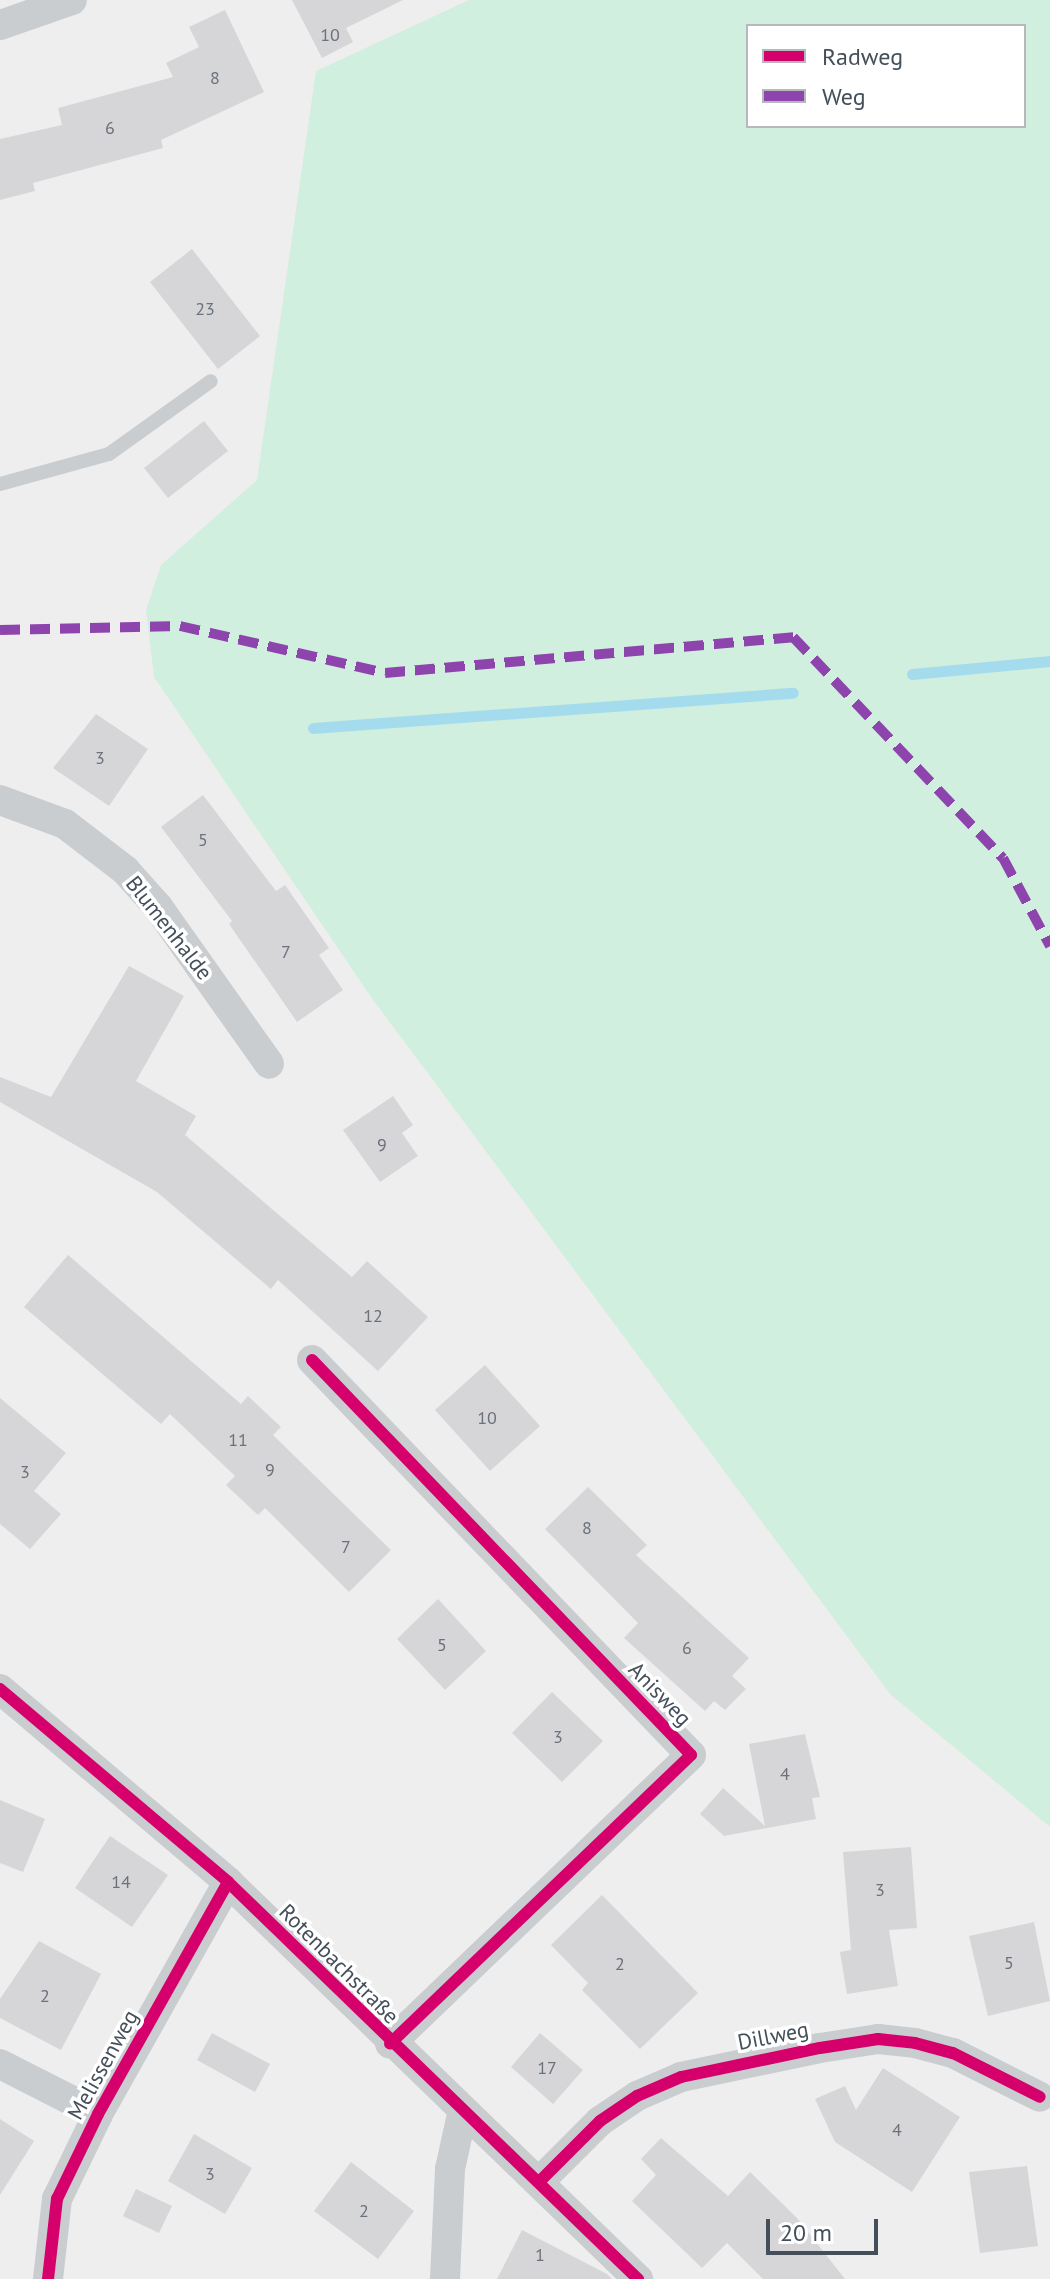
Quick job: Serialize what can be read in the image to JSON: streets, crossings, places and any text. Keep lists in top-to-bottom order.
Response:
{
  "streets": {
    "street": [
      "Blumenhalde",
      "Anisweg",
      "Rotenbachstraße",
      "Dillweg",
      "Melissenweg"
    ]
  },
  "crossings": [
    ["Anisweg", "Rotenbachstraße"],
    ["Rotenbachstraße", "Dillweg"],
    ["Rotenbachstraße", "Melissenweg"]
  ],
  "house_numbers": [
    "10",
    "8",
    "6",
    "23",
    "3",
    "5",
    "7",
    "9",
    "12",
    "10",
    "11",
    "9",
    "3",
    "8",
    "7",
    "5",
    "6",
    "3",
    "4",
    "14",
    "3",
    "5",
    "2",
    "2",
    "17",
    "4",
    "3",
    "2",
    "1"
  ],
  "legend": ["Radweg", "Weg"],
  "scale_bar": "20 m"
}
